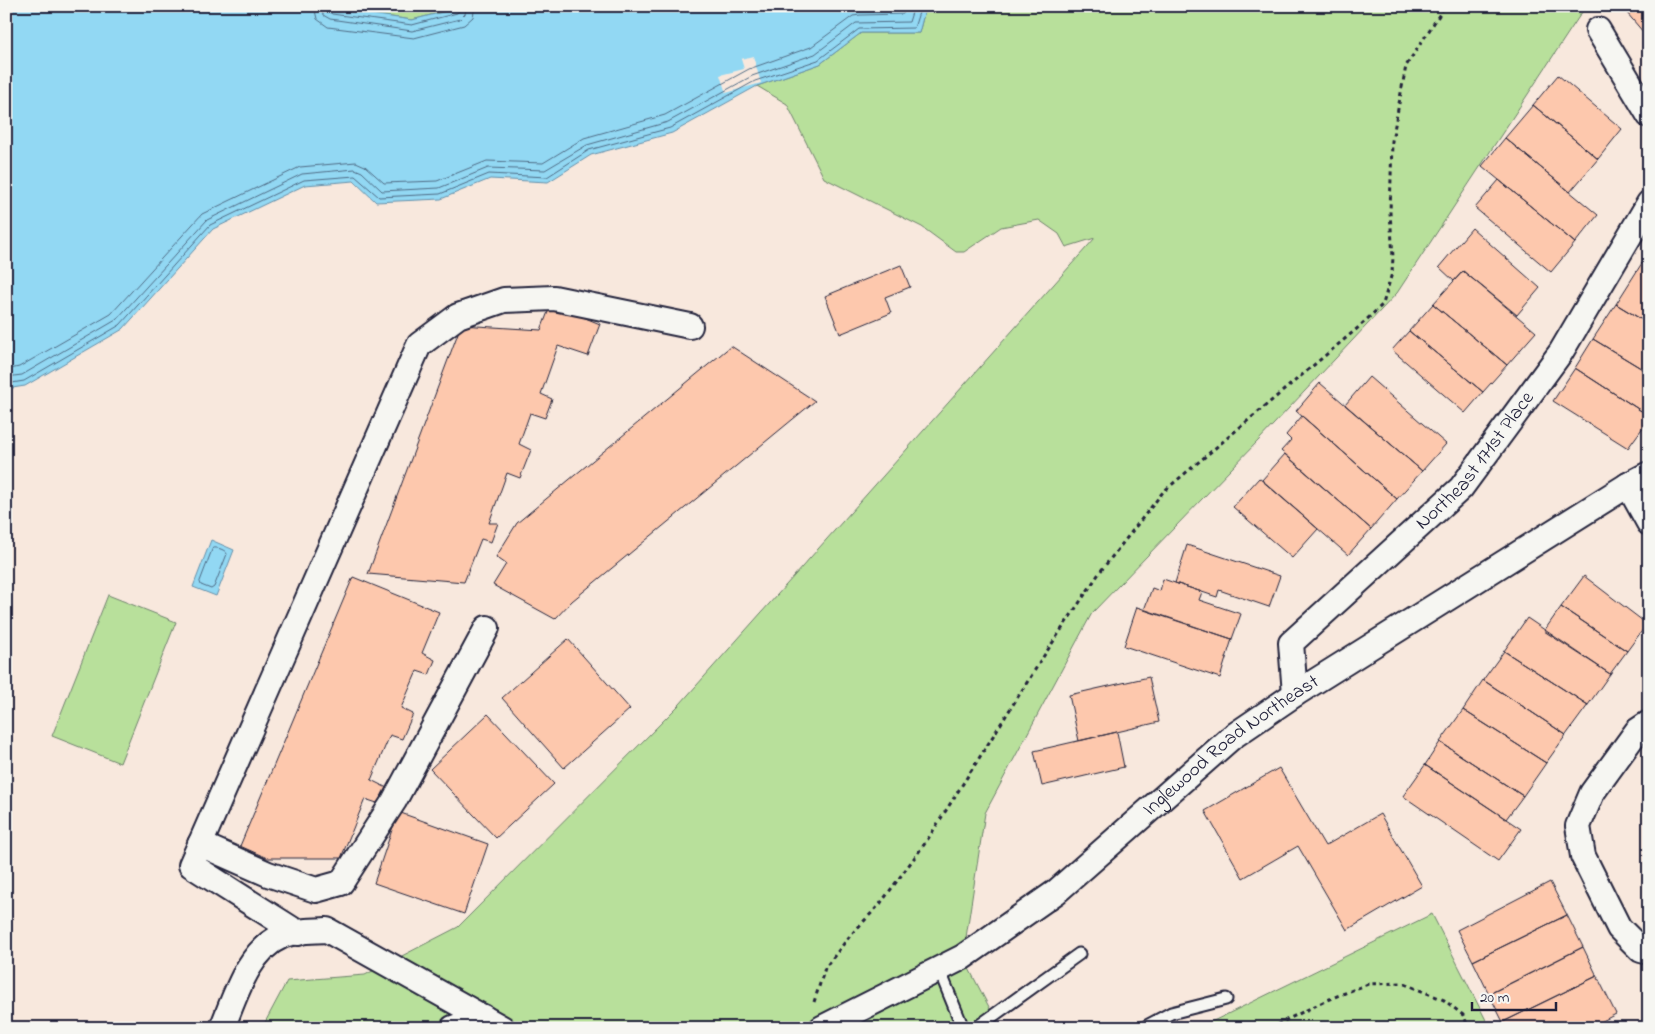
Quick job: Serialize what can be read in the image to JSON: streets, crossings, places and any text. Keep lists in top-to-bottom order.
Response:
{
  "streets": {
    "street": ["Northeast 171st Place", "Inglewood Road Northeast"]
  },
  "crossings": [
    ["Northeast 171st Place", "Inglewood Road Northeast"]
  ],
  "scale_bar": "20 m"
}
